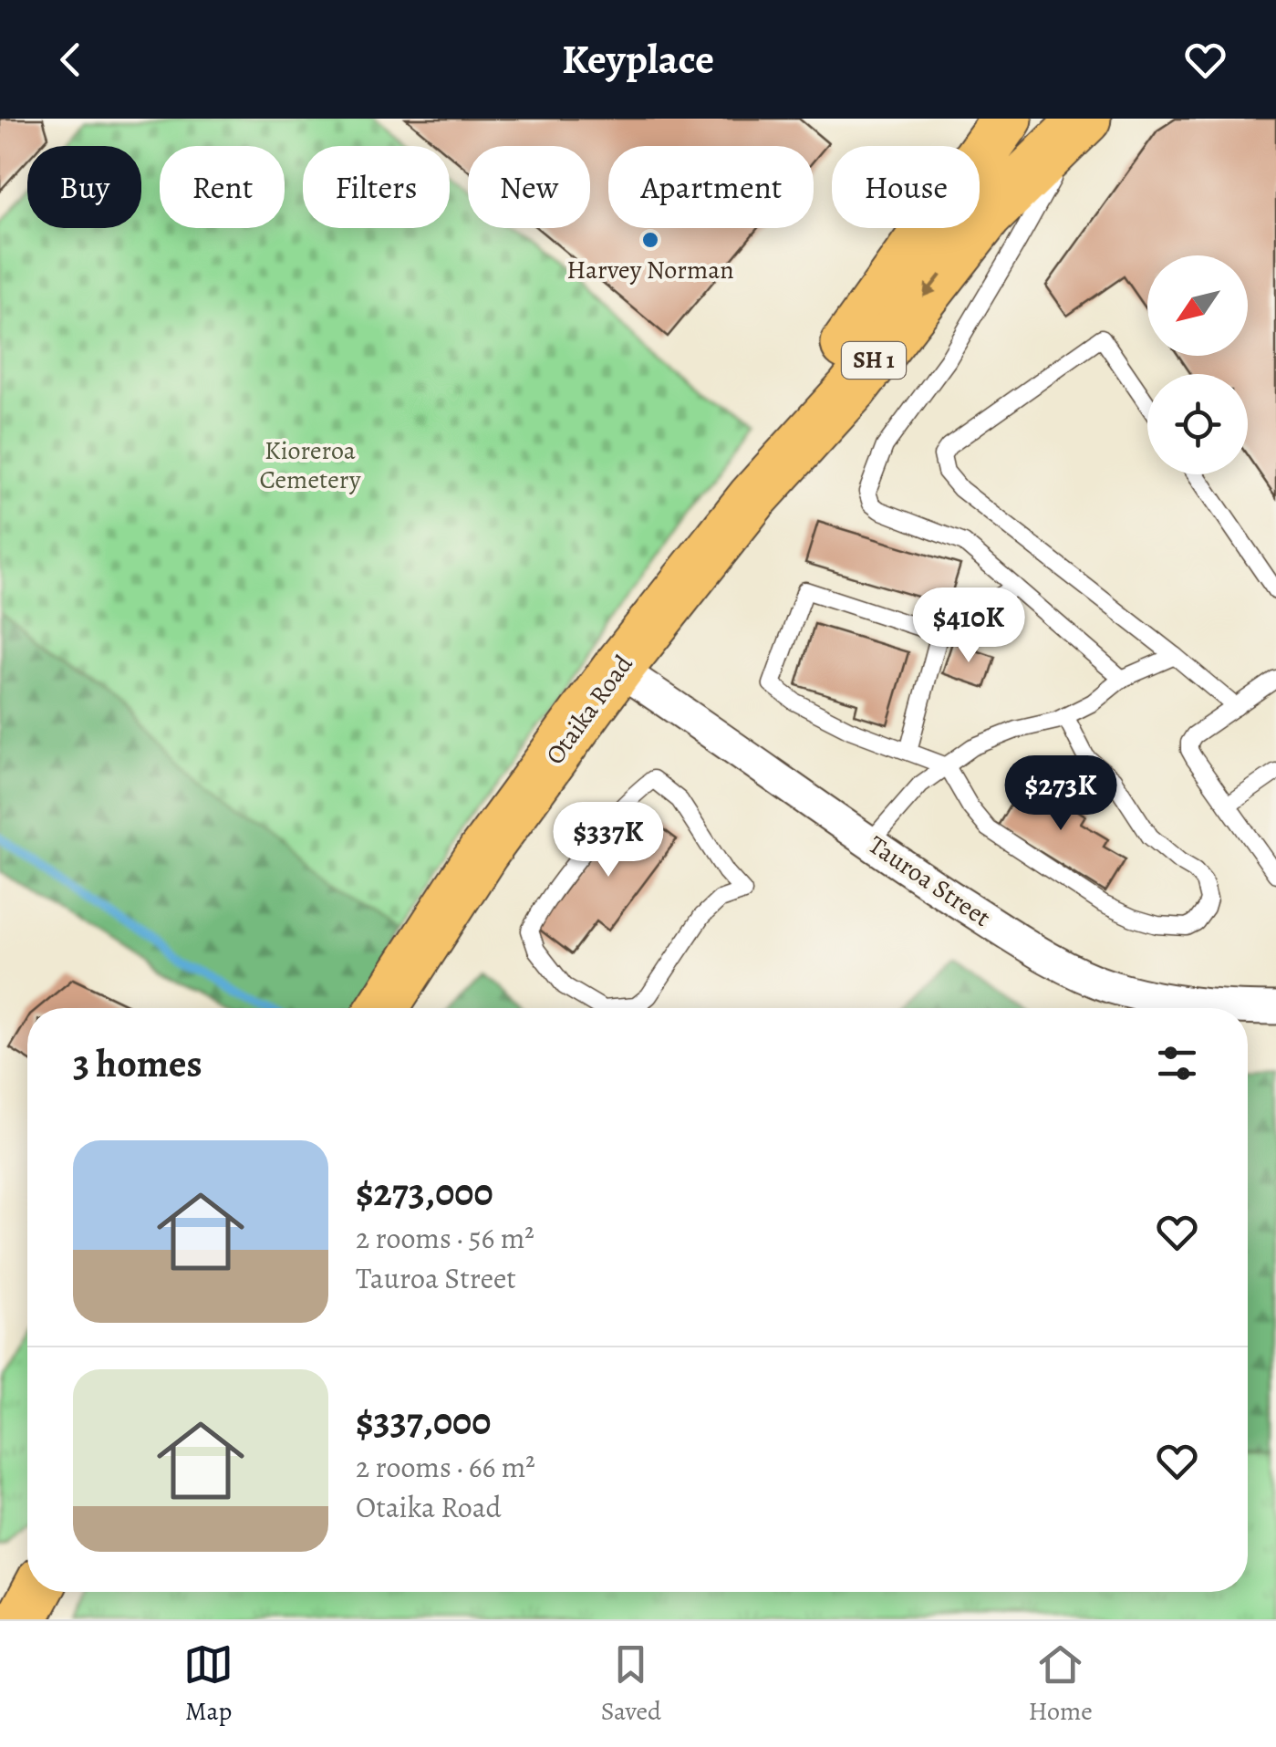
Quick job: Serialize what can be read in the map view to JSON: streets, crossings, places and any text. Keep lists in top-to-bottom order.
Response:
{
  "streets": {
    "highway": ["SH 1", "Otaika Road"],
    "street": ["Tauroa Street"]
  },
  "crossings": [
    ["Otaika Road", "Tauroa Street"]
  ],
  "parks": ["Kioreroa Cemetery"],
  "places": ["Harvey Norman"],
  "north": "bottom left",
  "page": {
    "header": "Keyplace",
    "chip": [
      "Buy",
      "Rent",
      "Filters",
      "New",
      "Apartment",
      "House"
    ],
    "price": ["$410K", "$273K", "$337K"],
    "heading": "3 homes",
    "list": [
      {
        "name": "$273,000",
        "note": "2 rooms · 56 m² · Tauroa Street"
      },
      {
        "name": "$337,000",
        "note": "2 rooms · 66 m² · Otaika Road"
      }
    ],
    "tabs": ["Map", "Saved", "Home"]
  }
}
